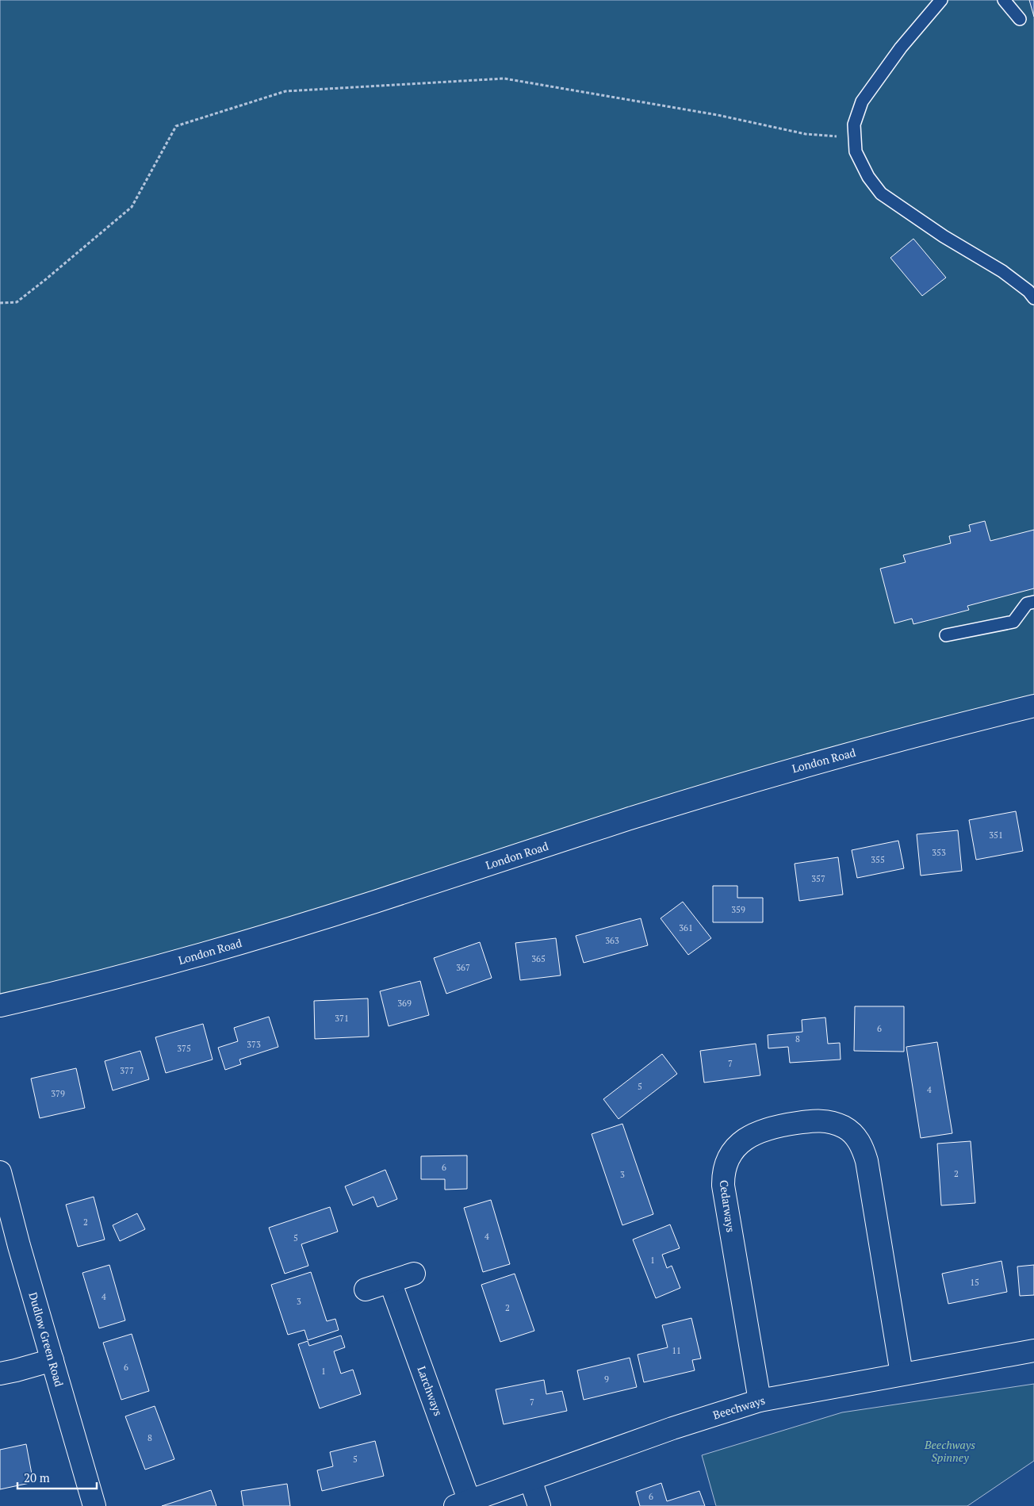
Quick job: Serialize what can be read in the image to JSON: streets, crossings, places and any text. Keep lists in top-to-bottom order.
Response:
{
  "streets": {
    "main road": [
      "London Road",
      "Cedarways",
      "Dudlow Green Road",
      "Larchways",
      "Beechways"
    ]
  },
  "crossings": [
    ["Cedarways", "Beechways"],
    ["Larchways", "Beechways"]
  ],
  "parks": ["Beechways Spinney"],
  "house_numbers": [
    "351",
    "353",
    "355",
    "357",
    "359",
    "361",
    "363",
    "365",
    "367",
    "369",
    "371",
    "6",
    "8",
    "373",
    "375",
    "7",
    "377",
    "5",
    "4",
    "379",
    "6",
    "2",
    "3",
    "2",
    "4",
    "5",
    "1",
    "15",
    "4",
    "3",
    "2",
    "11",
    "6",
    "1",
    "9",
    "7",
    "8",
    "5",
    "6"
  ],
  "scale_bar": "20 m"
}
